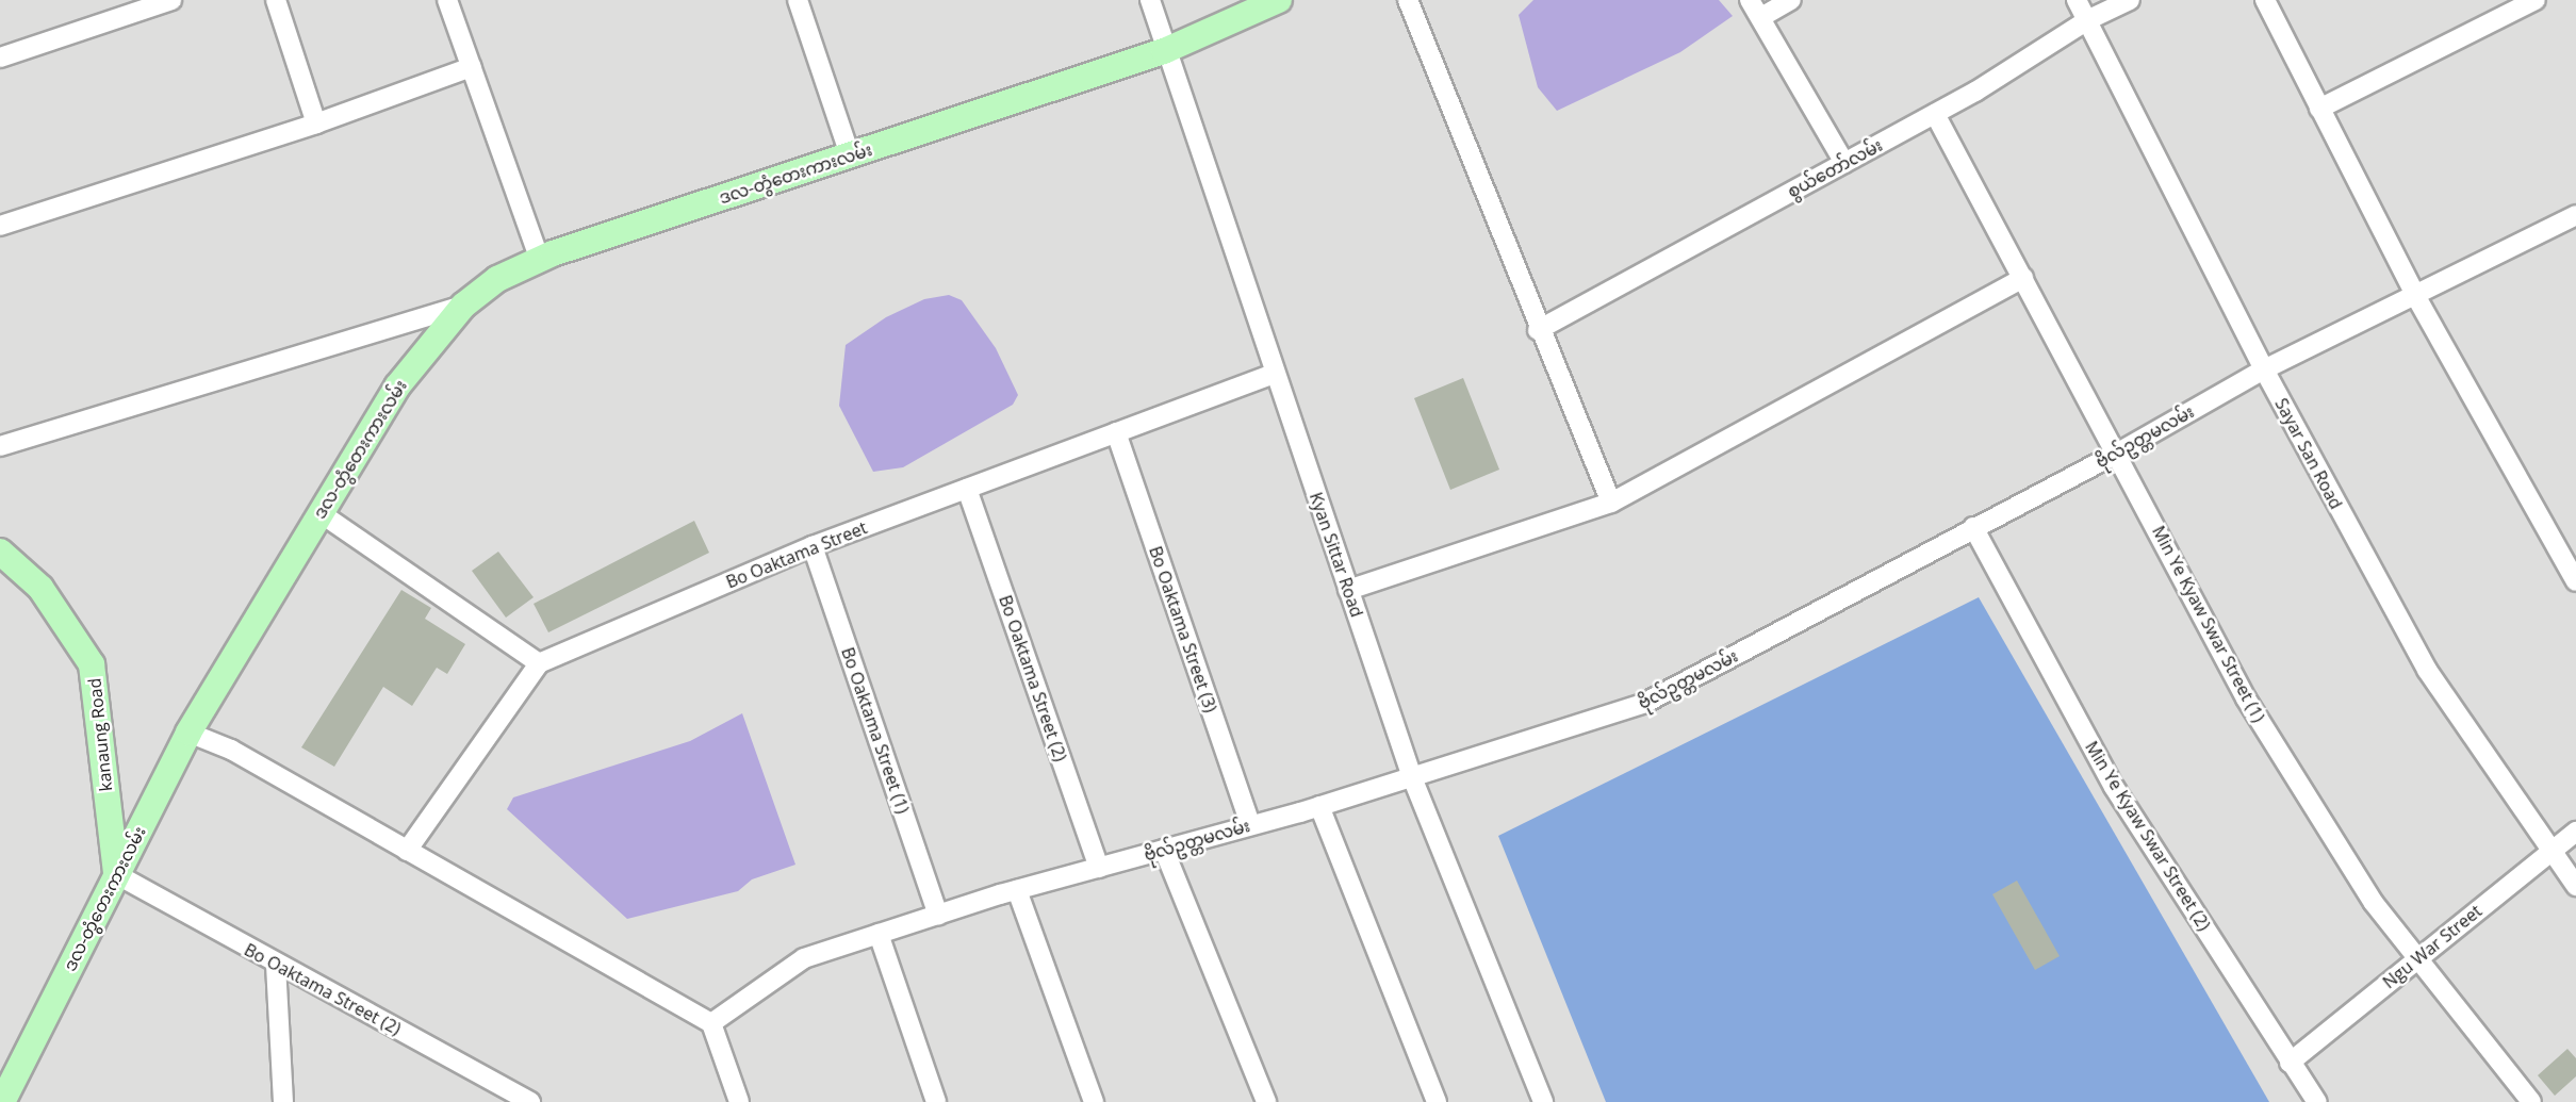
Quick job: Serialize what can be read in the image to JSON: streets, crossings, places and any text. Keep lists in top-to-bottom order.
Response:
{
  "streets": {
    "main road": ["ဒလ-တွံတေးကားလမ်း", "kanaung Road"],
    "street": [
      "စွယ်တော်လမ်း",
      "ဗိုလ်ဥတ္တမလမ်း",
      "Sayar San Road",
      "Bo Oaktama Street",
      "Kyan Sittar Road",
      "Min Ye Kyaw Swar Street (1)",
      "Bo Oaktama Street (3)",
      "Bo Oaktama Street (2)",
      "Bo Oaktama Street (1)",
      "Min Ye Kyaw Swar Street (2)",
      "Ngu War Street"
    ]
  },
  "crossings": [
    ["စွယ်တော်လမ်း", "Sayar San Road"],
    ["စွယ်တော်လမ်း", "Min Ye Kyaw Swar Street (1)"],
    ["ဒလ-တွံတေးကားလမ်း", "Kyan Sittar Road"],
    ["ဒလ-တွံတေးကားလမ်း", "Bo Oaktama Street (2)"],
    ["ဒလ-တွံတေးကားလမ်း", "kanaung Road"],
    ["ဗိုလ်ဥတ္တမလမ်း", "Sayar San Road"],
    ["ဗိုလ်ဥတ္တမလမ်း", "Kyan Sittar Road"],
    ["ဗိုလ်ဥတ္တမလမ်း", "Min Ye Kyaw Swar Street (1)"],
    ["ဗိုလ်ဥတ္တမလမ်း", "Bo Oaktama Street (3)"],
    ["ဗိုလ်ဥတ္တမလမ်း", "Bo Oaktama Street (2)"],
    ["ဗိုလ်ဥတ္တမလမ်း", "Bo Oaktama Street (1)"],
    ["ဗိုလ်ဥတ္တမလမ်း", "Min Ye Kyaw Swar Street (2)"],
    ["Sayar San Road", "Ngu War Street"],
    ["Bo Oaktama Street", "Kyan Sittar Road"],
    ["Bo Oaktama Street", "Bo Oaktama Street (3)"],
    ["Bo Oaktama Street", "Bo Oaktama Street (2)"],
    ["Bo Oaktama Street", "Bo Oaktama Street (1)"],
    ["Min Ye Kyaw Swar Street (1)", "Ngu War Street"],
    ["Bo Oaktama Street (2)", "kanaung Road"],
    ["Min Ye Kyaw Swar Street (2)", "Ngu War Street"]
  ]
}
